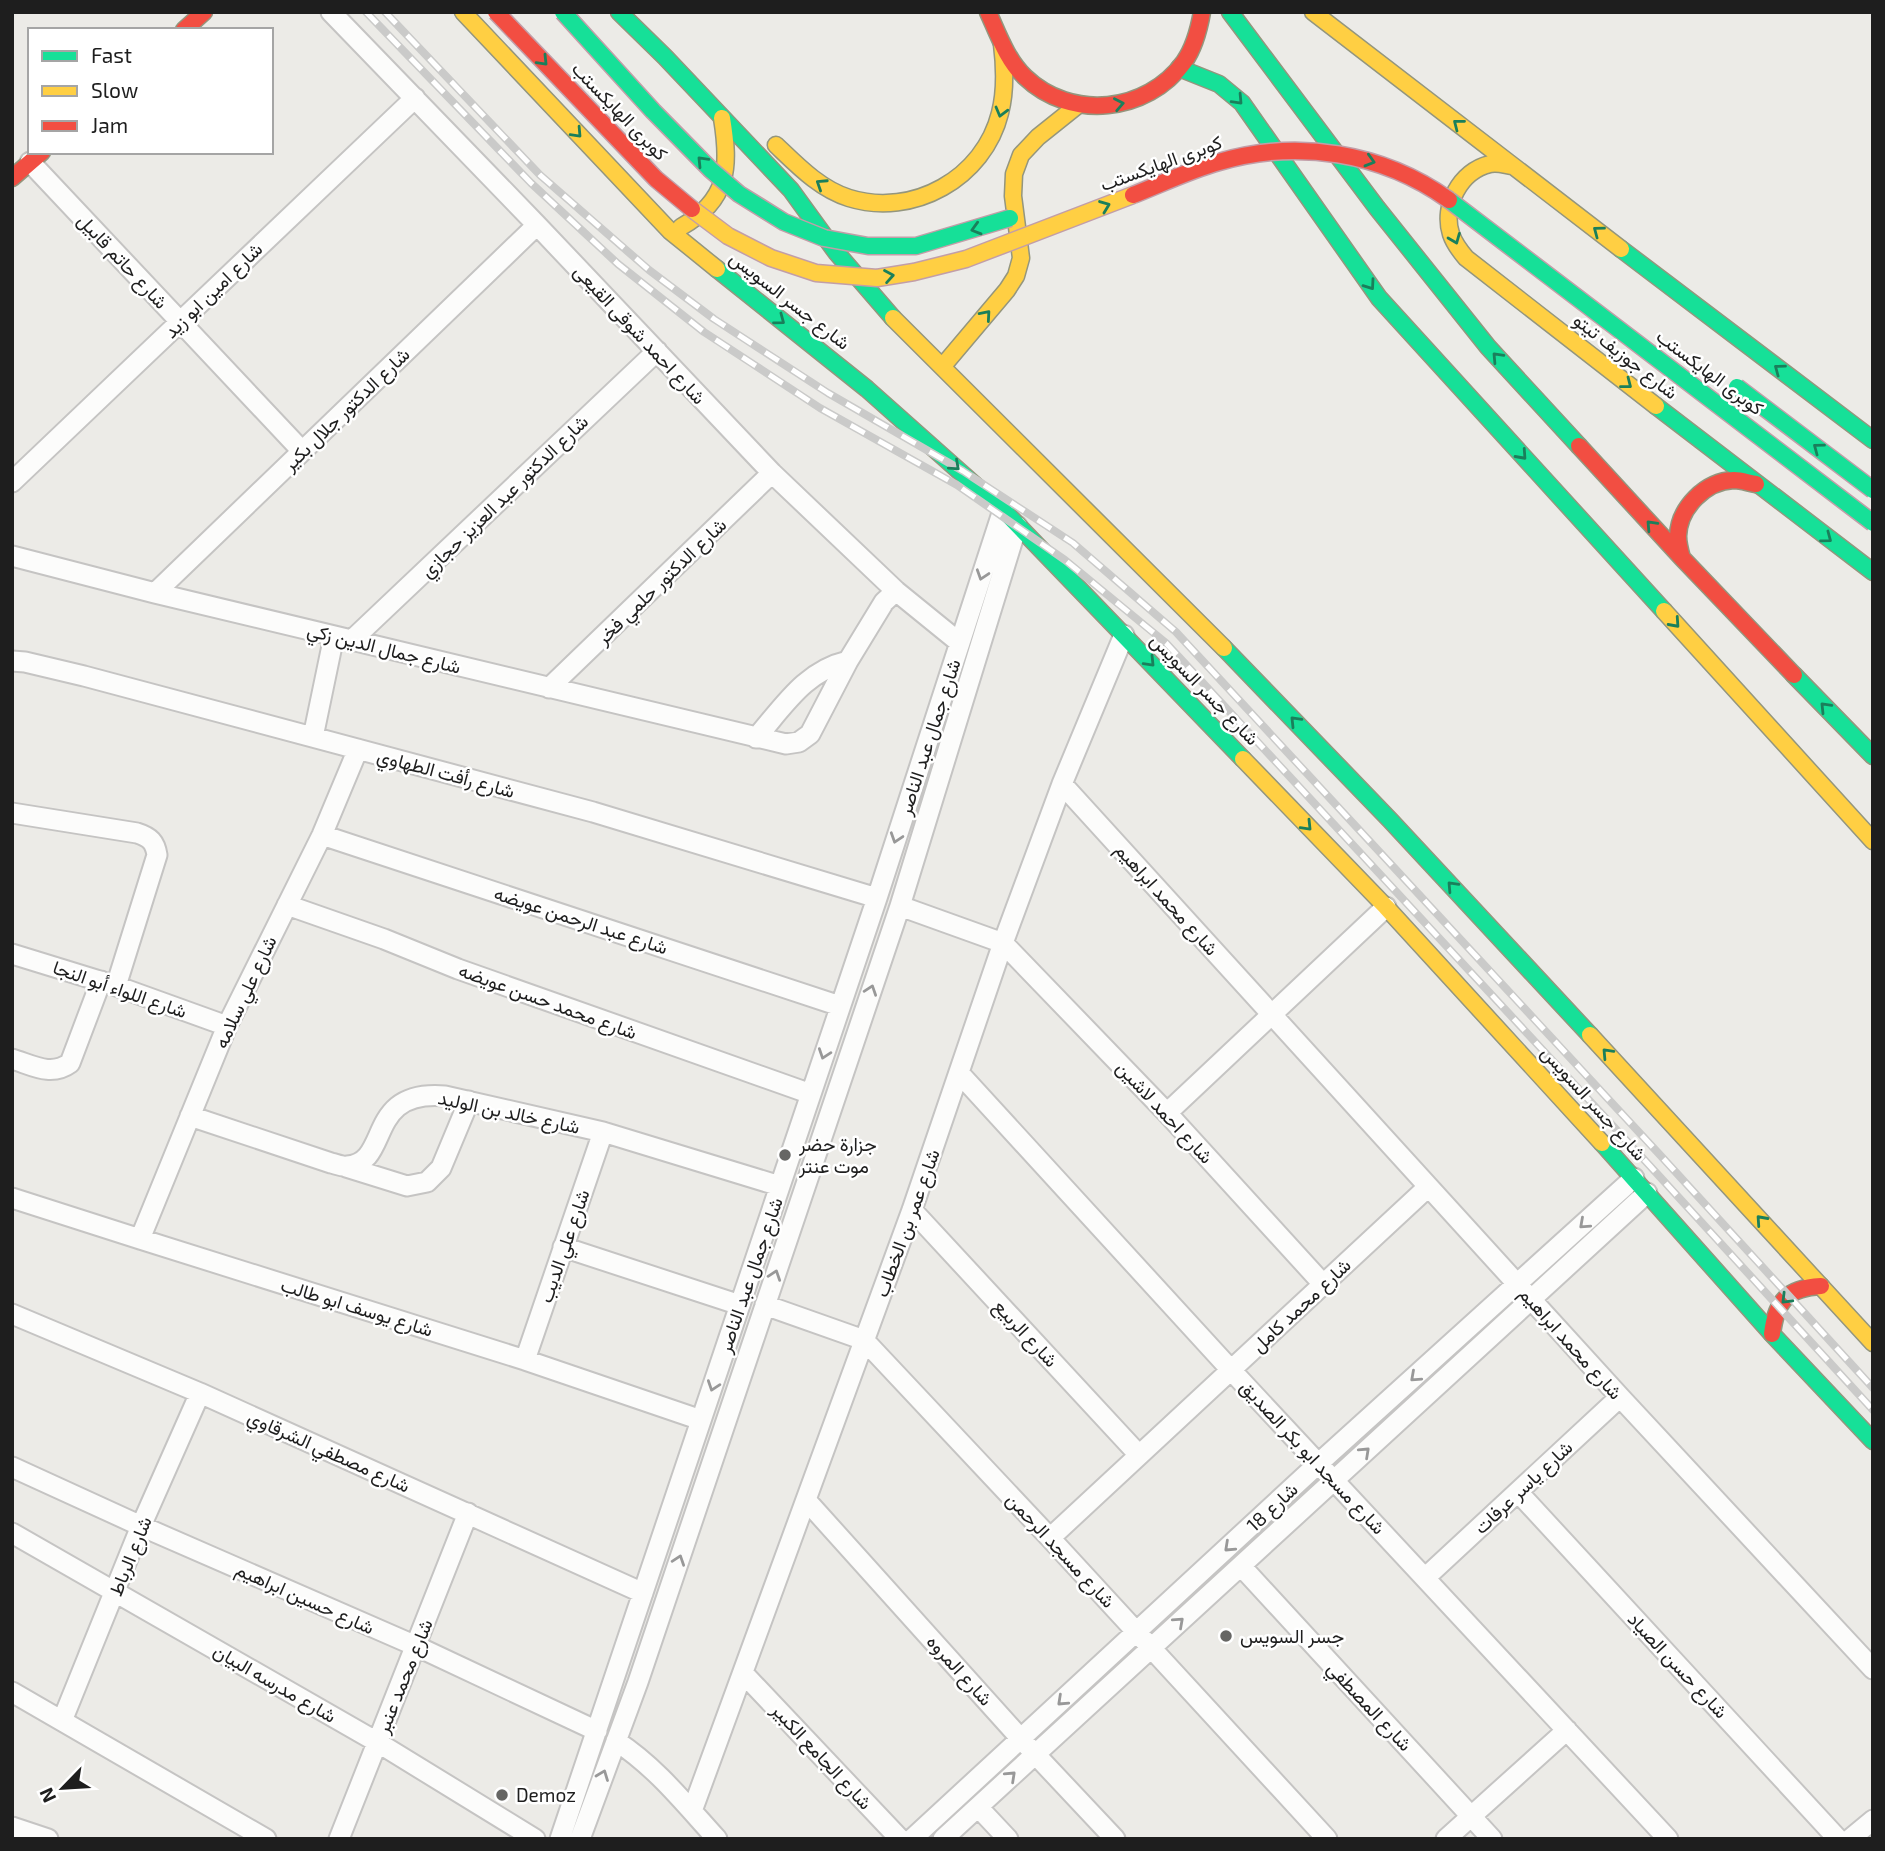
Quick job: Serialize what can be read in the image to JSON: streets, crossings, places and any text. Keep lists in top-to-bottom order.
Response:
{
  "streets": {
    "main road": ["كوبرى الهايكستب", "شارع جسر السويس", "شارع جوزيف تيتو"],
    "street": [
      "شارع حاتم قابيل",
      "شارع امين ابو زيد",
      "شارع احمد شوقى القيعى",
      "شارع الدكتور جلال بكير",
      "شارع الدكتور عبد العزيز حجازي",
      "شارع الدكتور حلمي فخر",
      "شارع جمال الدين زكي",
      "شارع جمال عبد الناصر",
      "شارع رأفت الطهاوي",
      "شارع محمد ابراهيم",
      "شارع عبد الرحمن عويضه",
      "شارع اللواء أبو النجا",
      "شارع علي سلامه",
      "شارع محمد حسن عويضه",
      "شارع خالد بن الوليد",
      "شارع احمد لاشين",
      "شارع عمر بن الخطاب",
      "شارع علي الديب",
      "شارع محمد كامل",
      "شارع يوسف ابو طالب",
      "شارع الربيع",
      "شارع مصطفي الشرقاوي",
      "شارع مسجد ابو بكر الصديق",
      "شارع ياسر عرفات",
      "شارع 18",
      "شارع مسجد الرحمن",
      "شارع الرباط",
      "شارع حسين ابراهيم",
      "شارع حسن الصياد",
      "شارع المروه",
      "شارع محمد عنبر",
      "شارع مدرسه البيان",
      "شارع المصطفي",
      "شارع الجامع الكبير"
    ]
  },
  "crossings": [
    ["شارع حاتم قابيل", "شارع امين ابو زيد"],
    ["شارع حاتم قابيل", "شارع الدكتور جلال بكير"],
    ["شارع امين ابو زيد", "شارع احمد شوقى القيعى"],
    ["شارع جسر السويس", "شارع جمال عبد الناصر"],
    ["شارع جسر السويس", "شارع عمر بن الخطاب"],
    ["شارع جسر السويس", "شارع 18"],
    ["شارع احمد شوقى القيعى", "شارع الدكتور جلال بكير"],
    ["شارع احمد شوقى القيعى", "شارع الدكتور عبد العزيز حجازي"],
    ["شارع احمد شوقى القيعى", "شارع الدكتور حلمي فخر"],
    ["شارع احمد شوقى القيعى", "شارع جمال الدين زكي"],
    ["شارع احمد شوقى القيعى", "شارع جمال عبد الناصر"],
    ["شارع الدكتور جلال بكير", "شارع جمال الدين زكي"],
    ["شارع الدكتور عبد العزيز حجازي", "شارع جمال الدين زكي"],
    ["شارع الدكتور حلمي فخر", "شارع جمال الدين زكي"],
    ["شارع جمال عبد الناصر", "شارع رأفت الطهاوي"],
    ["شارع جمال عبد الناصر", "شارع عبد الرحمن عويضه"],
    ["شارع جمال عبد الناصر", "شارع محمد حسن عويضه"],
    ["شارع جمال عبد الناصر", "شارع خالد بن الوليد"],
    ["شارع جمال عبد الناصر", "شارع يوسف ابو طالب"],
    ["شارع جمال عبد الناصر", "شارع مصطفي الشرقاوي"],
    ["شارع جمال عبد الناصر", "شارع مسجد الرحمن"],
    ["شارع جمال عبد الناصر", "شارع حسين ابراهيم"],
    ["شارع رأفت الطهاوي", "شارع علي سلامه"],
    ["شارع محمد ابراهيم", "شارع عمر بن الخطاب"],
    ["شارع محمد ابراهيم", "شارع محمد كامل"],
    ["شارع محمد ابراهيم", "شارع ياسر عرفات"],
    ["شارع محمد ابراهيم", "شارع 18"],
    ["شارع عبد الرحمن عويضه", "شارع علي سلامه"],
    ["شارع اللواء أبو النجا", "شارع علي سلامه"],
    ["شارع علي سلامه", "شارع محمد حسن عويضه"],
    ["شارع علي سلامه", "شارع يوسف ابو طالب"],
    ["شارع خالد بن الوليد", "شارع علي الديب"],
    ["شارع احمد لاشين", "شارع عمر بن الخطاب"],
    ["شارع احمد لاشين", "شارع محمد كامل"],
    ["شارع عمر بن الخطاب", "شارع الربيع"],
    ["شارع عمر بن الخطاب", "شارع مسجد ابو بكر الصديق"],
    ["شارع عمر بن الخطاب", "شارع مسجد الرحمن"],
    ["شارع عمر بن الخطاب", "شارع المروه"],
    ["شارع عمر بن الخطاب", "شارع الجامع الكبير"],
    ["شارع علي الديب", "شارع يوسف ابو طالب"],
    ["شارع محمد كامل", "شارع الربيع"],
    ["شارع محمد كامل", "شارع مسجد ابو بكر الصديق"],
    ["شارع محمد كامل", "شارع مسجد الرحمن"],
    ["شارع مصطفي الشرقاوي", "شارع الرباط"],
    ["شارع مصطفي الشرقاوي", "شارع محمد عنبر"],
    ["شارع مسجد ابو بكر الصديق", "شارع ياسر عرفات"],
    ["شارع مسجد ابو بكر الصديق", "شارع 18"],
    ["شارع ياسر عرفات", "شارع حسن الصياد"],
    ["شارع 18", "شارع مسجد الرحمن"],
    ["شارع 18", "شارع المروه"],
    ["شارع 18", "شارع المصطفي"],
    ["شارع الرباط", "شارع حسين ابراهيم"],
    ["شارع الرباط", "شارع مدرسه البيان"],
    ["شارع حسين ابراهيم", "شارع محمد عنبر"],
    ["شارع محمد عنبر", "شارع مدرسه البيان"]
  ],
  "places": ["جزارة حضر موت عنتر", "جسر السويس", "Demoz"],
  "legend": ["Fast", "Slow", "Jam"],
  "north": "bottom left"
}
